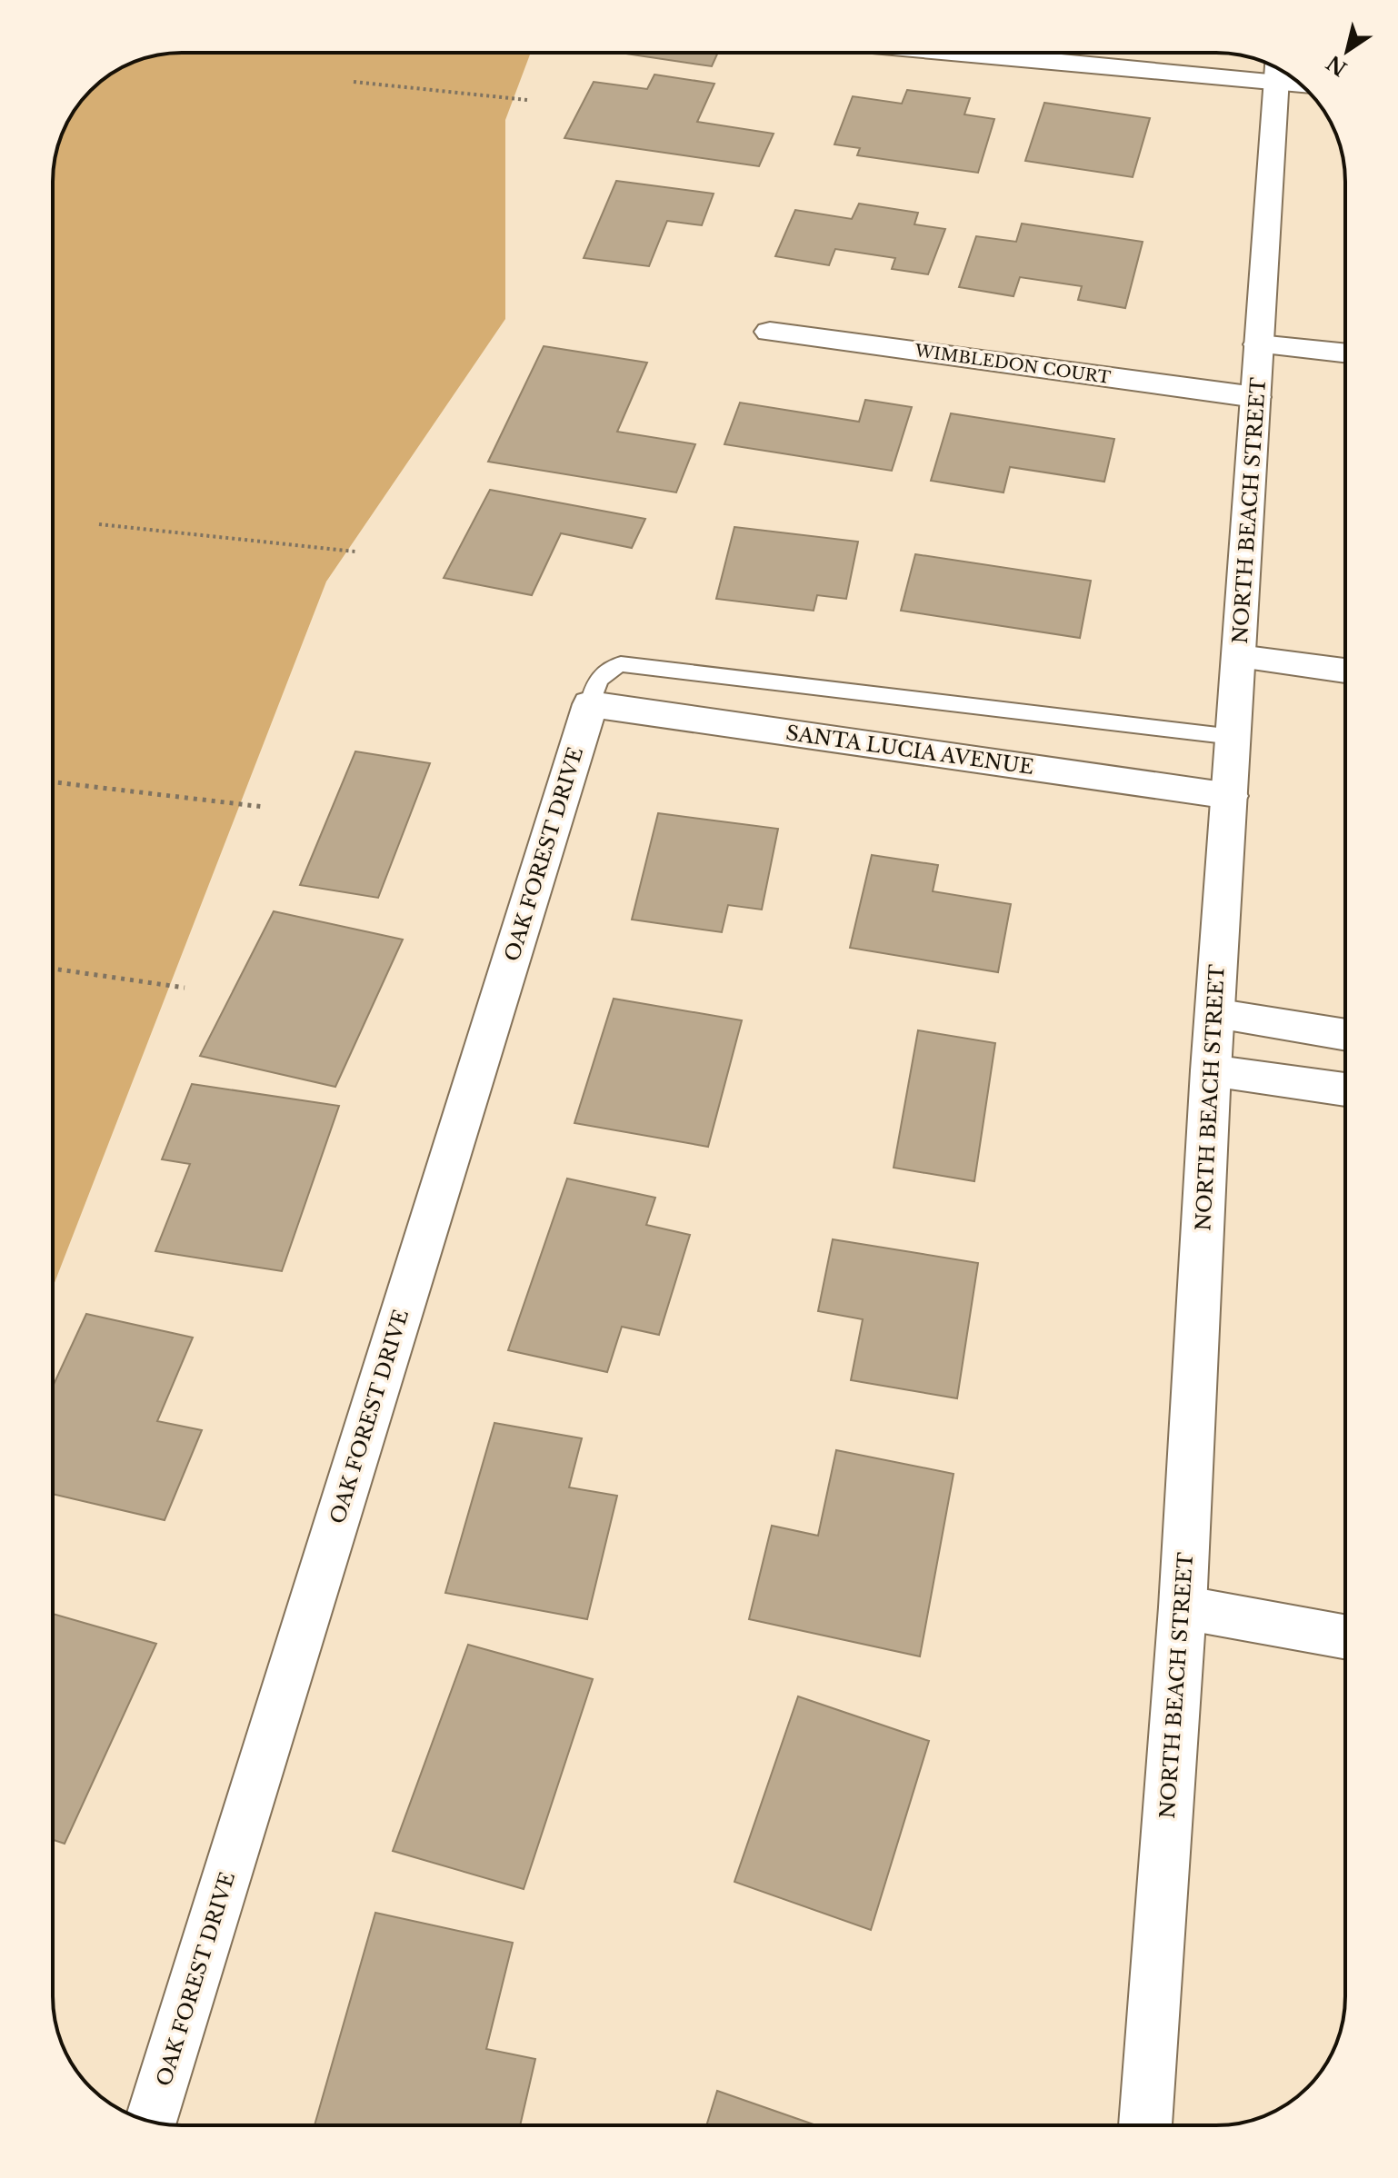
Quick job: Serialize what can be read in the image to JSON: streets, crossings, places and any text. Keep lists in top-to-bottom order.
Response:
{
  "streets": {
    "street": [
      "WIMBLEDON COURT",
      "NORTH BEACH STREET",
      "SANTA LUCIA AVENUE",
      "OAK FOREST DRIVE"
    ]
  },
  "crossings": [
    ["WIMBLEDON COURT", "NORTH BEACH STREET"],
    ["NORTH BEACH STREET", "SANTA LUCIA AVENUE"],
    ["SANTA LUCIA AVENUE", "OAK FOREST DRIVE"]
  ],
  "north": "bottom left"
}
